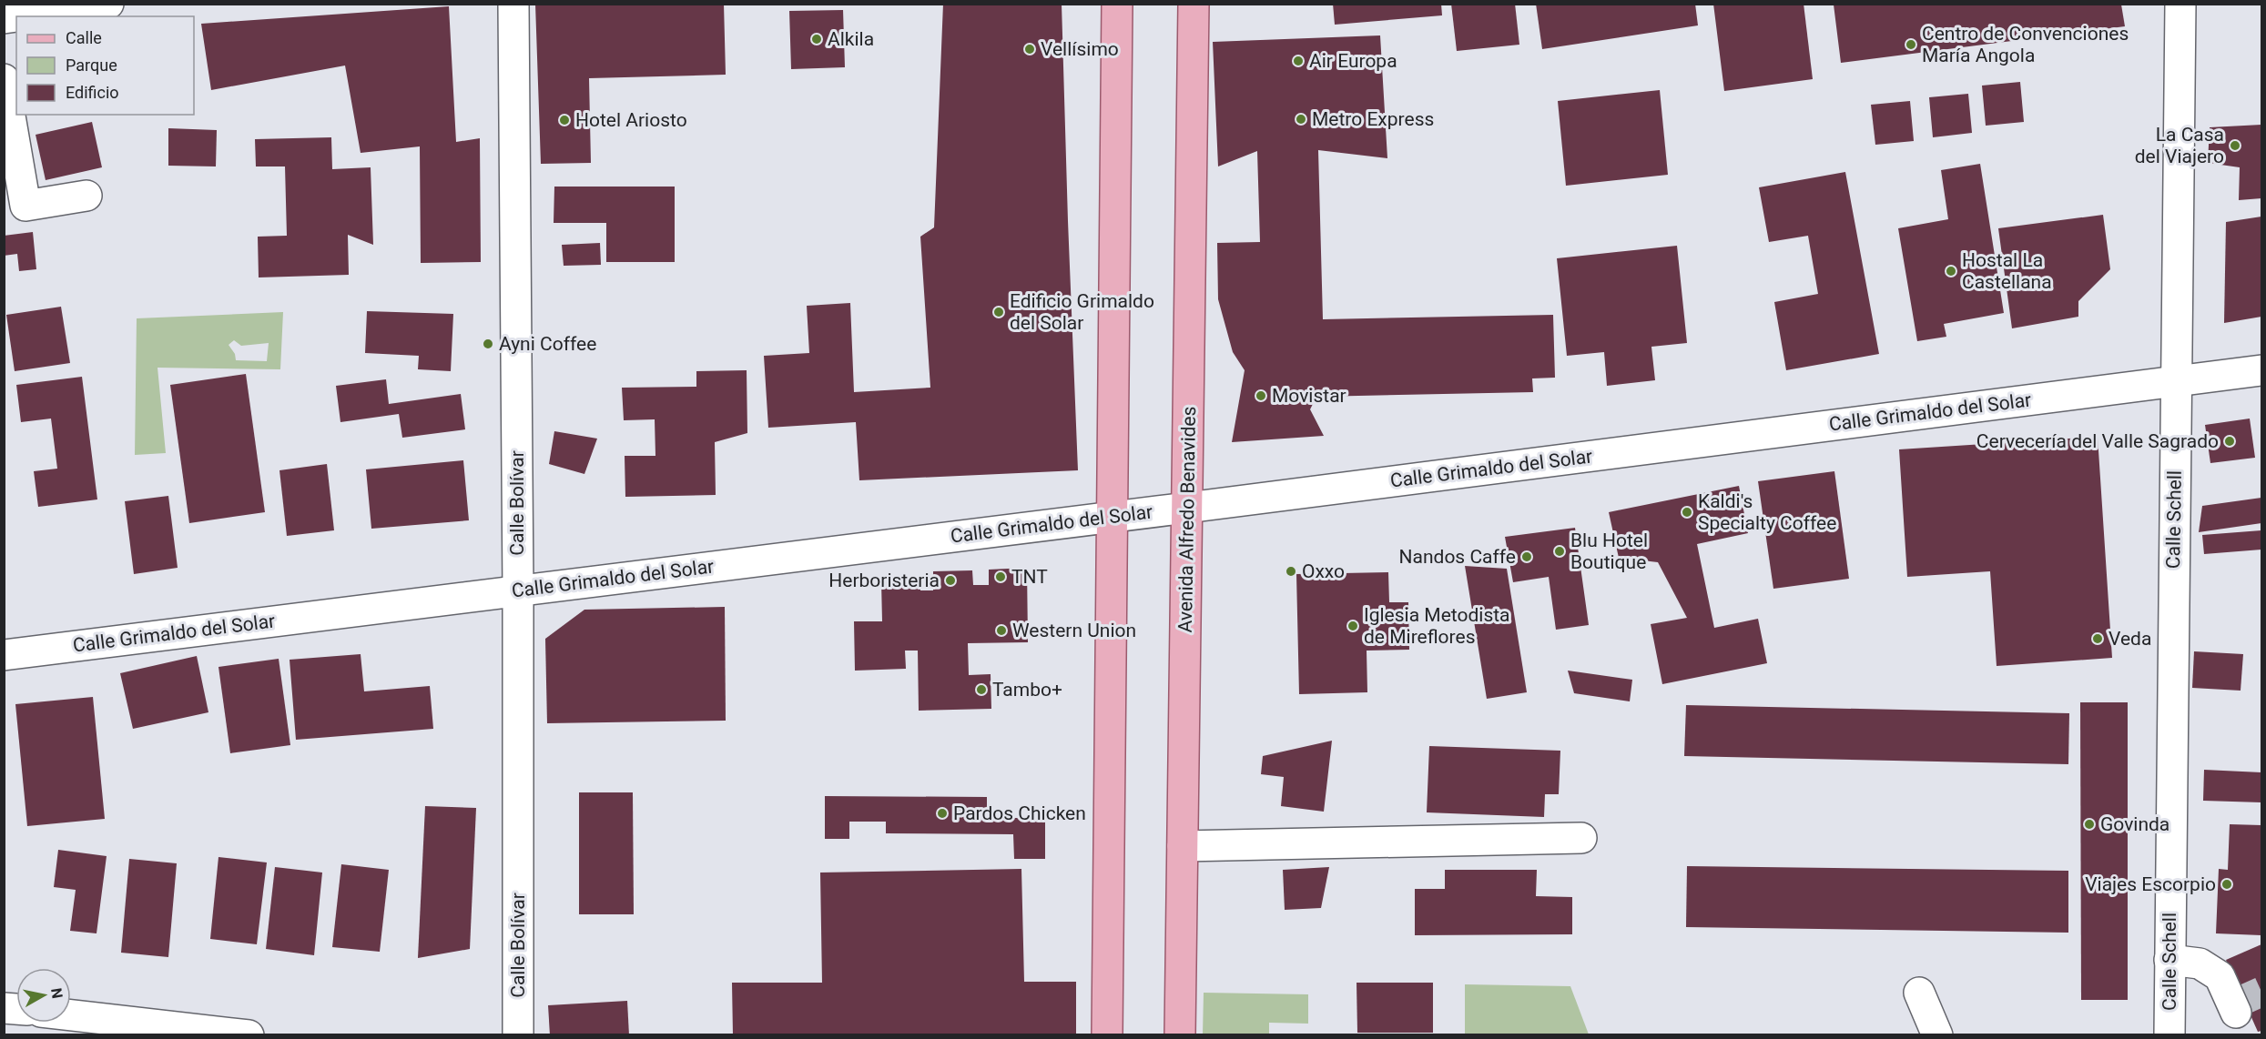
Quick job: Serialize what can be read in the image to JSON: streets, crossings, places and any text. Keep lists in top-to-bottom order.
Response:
{
  "streets": {
    "main road": ["Avenida Alfredo Benavides"],
    "street": ["Calle Grimaldo del Solar", "Calle Bolívar", "Calle Schell"]
  },
  "crossings": [
    ["Calle Grimaldo del Solar", "Calle Bolívar"],
    ["Calle Grimaldo del Solar", "Avenida Alfredo Benavides"],
    ["Calle Grimaldo del Solar", "Calle Schell"]
  ],
  "places": [
    "Alkila",
    "Centro de Convenciones María Angola",
    "Vellísimo",
    "Air Europa",
    "Metro Express",
    "Hotel Ariosto",
    "La Casa del Viajero",
    "Hostal La Castellana",
    "Edificio Grimaldo del Solar",
    "Ayni Coffee",
    "Movistar",
    "Cervecería del Valle Sagrado",
    "Kaldi's Specialty Coffee",
    "Blu Hotel Boutique",
    "Nandos Caffe",
    "Oxxo",
    "TNT",
    "Herboristeria",
    "Iglesia Metodista de Mireflores",
    "Western Union",
    "Veda",
    "Tambo+",
    "Pardos Chicken",
    "Govinda",
    "Viajes Escorpio"
  ],
  "legend": ["Calle", "Parque", "Edificio"],
  "north": "right"
}
